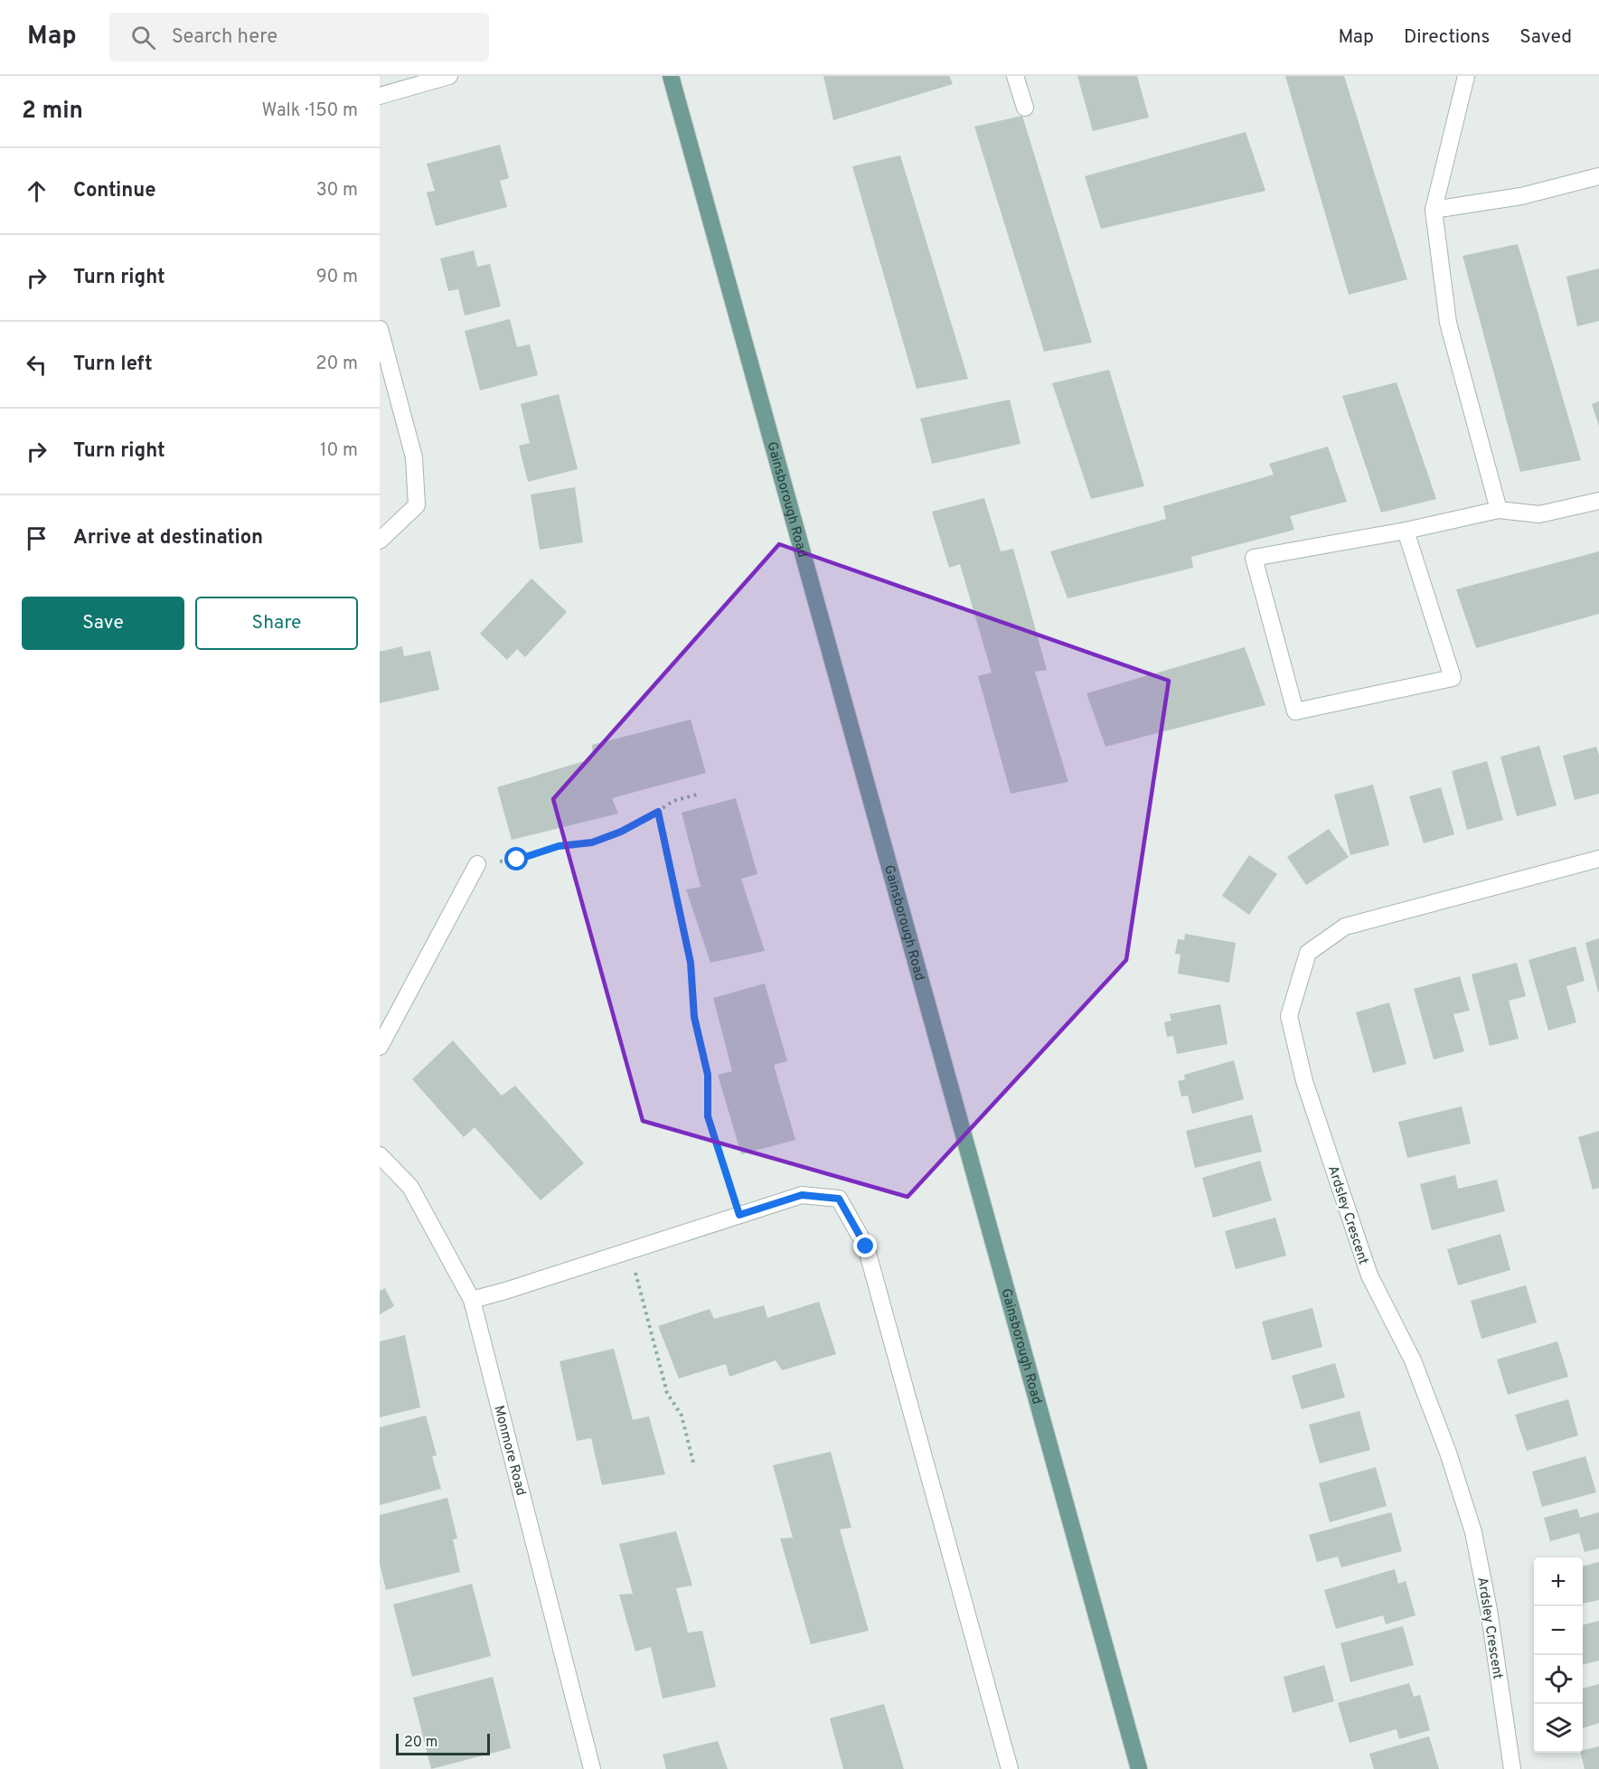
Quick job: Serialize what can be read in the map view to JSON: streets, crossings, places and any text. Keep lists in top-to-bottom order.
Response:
{
  "streets": {
    "main road": ["Gainsborough Road"],
    "street": ["Ardsley Crescent", "Monmore Road"]
  },
  "scale_bar": "20 m",
  "page": {
    "header": "Map",
    "search": "Search here",
    "nav": ["Map", "Directions", "Saved"],
    "heading": ["2 min", "Walk · 150 m"],
    "list": [
      ["Continue", "30 m"],
      ["Turn right", "90 m"],
      ["Turn left", "20 m"],
      ["Turn right", "10 m"],
      "Arrive at destination"
    ],
    "buttons": ["Save", "Share"],
    "map_buttons": ["+", "−"],
    "scale": "20 m"
  }
}
